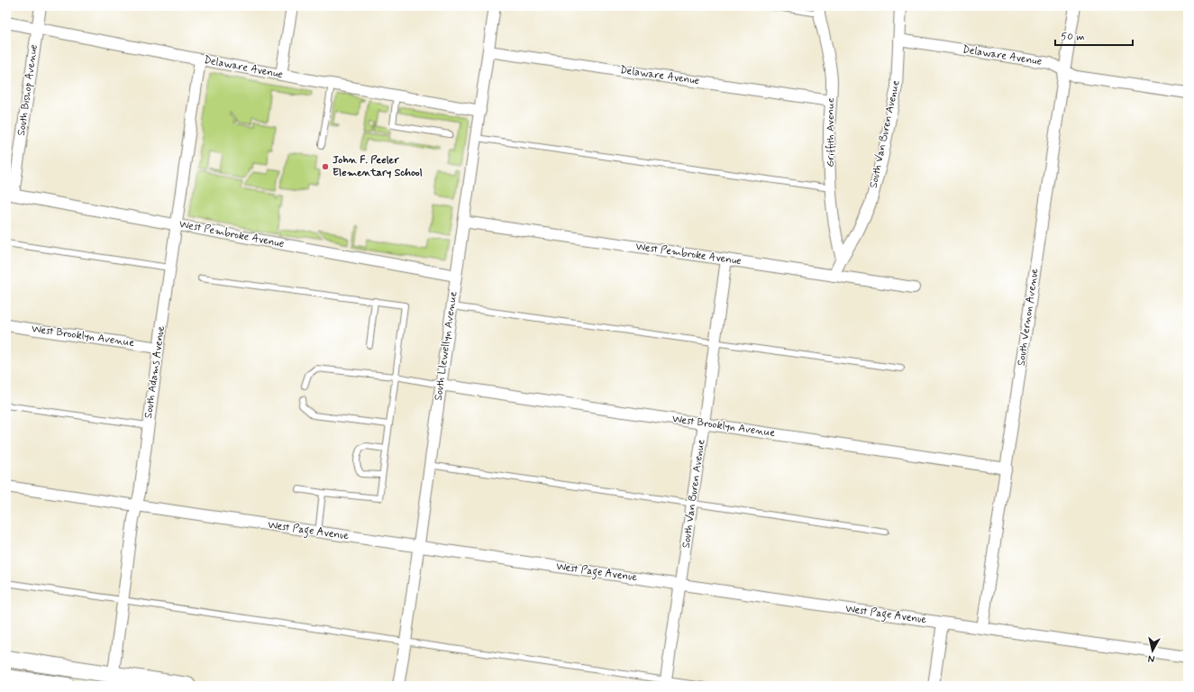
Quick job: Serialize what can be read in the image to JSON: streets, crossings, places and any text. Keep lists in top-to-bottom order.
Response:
{
  "streets": {
    "street": [
      "Delaware Avenue",
      "South Bishop Avenue",
      "Griffith Avenue",
      "South Van Buren Avenue",
      "West Pembroke Avenue",
      "South Vernon Avenue",
      "West Brooklyn Avenue",
      "South Llewellyn Avenue",
      "South Adams Avenue",
      "West Page Avenue"
    ]
  },
  "crossings": [
    ["Delaware Avenue", "South Bishop Avenue"],
    ["Delaware Avenue", "Griffith Avenue"],
    ["Delaware Avenue", "South Van Buren Avenue"],
    ["Delaware Avenue", "South Vernon Avenue"],
    ["Delaware Avenue", "South Llewellyn Avenue"],
    ["Delaware Avenue", "South Adams Avenue"],
    ["South Bishop Avenue", "West Pembroke Avenue"],
    ["Griffith Avenue", "South Van Buren Avenue"],
    ["South Van Buren Avenue", "West Pembroke Avenue"],
    ["South Van Buren Avenue", "West Brooklyn Avenue"],
    ["South Van Buren Avenue", "West Page Avenue"],
    ["West Pembroke Avenue", "South Llewellyn Avenue"],
    ["West Pembroke Avenue", "South Adams Avenue"],
    ["South Vernon Avenue", "West Brooklyn Avenue"],
    ["South Vernon Avenue", "West Page Avenue"],
    ["West Brooklyn Avenue", "South Llewellyn Avenue"],
    ["West Brooklyn Avenue", "South Adams Avenue"],
    ["South Llewellyn Avenue", "West Page Avenue"],
    ["South Adams Avenue", "West Page Avenue"]
  ],
  "places": ["John F. Peeler Elementary School"],
  "scale_bar": "50 m",
  "north": "bottom"
}
